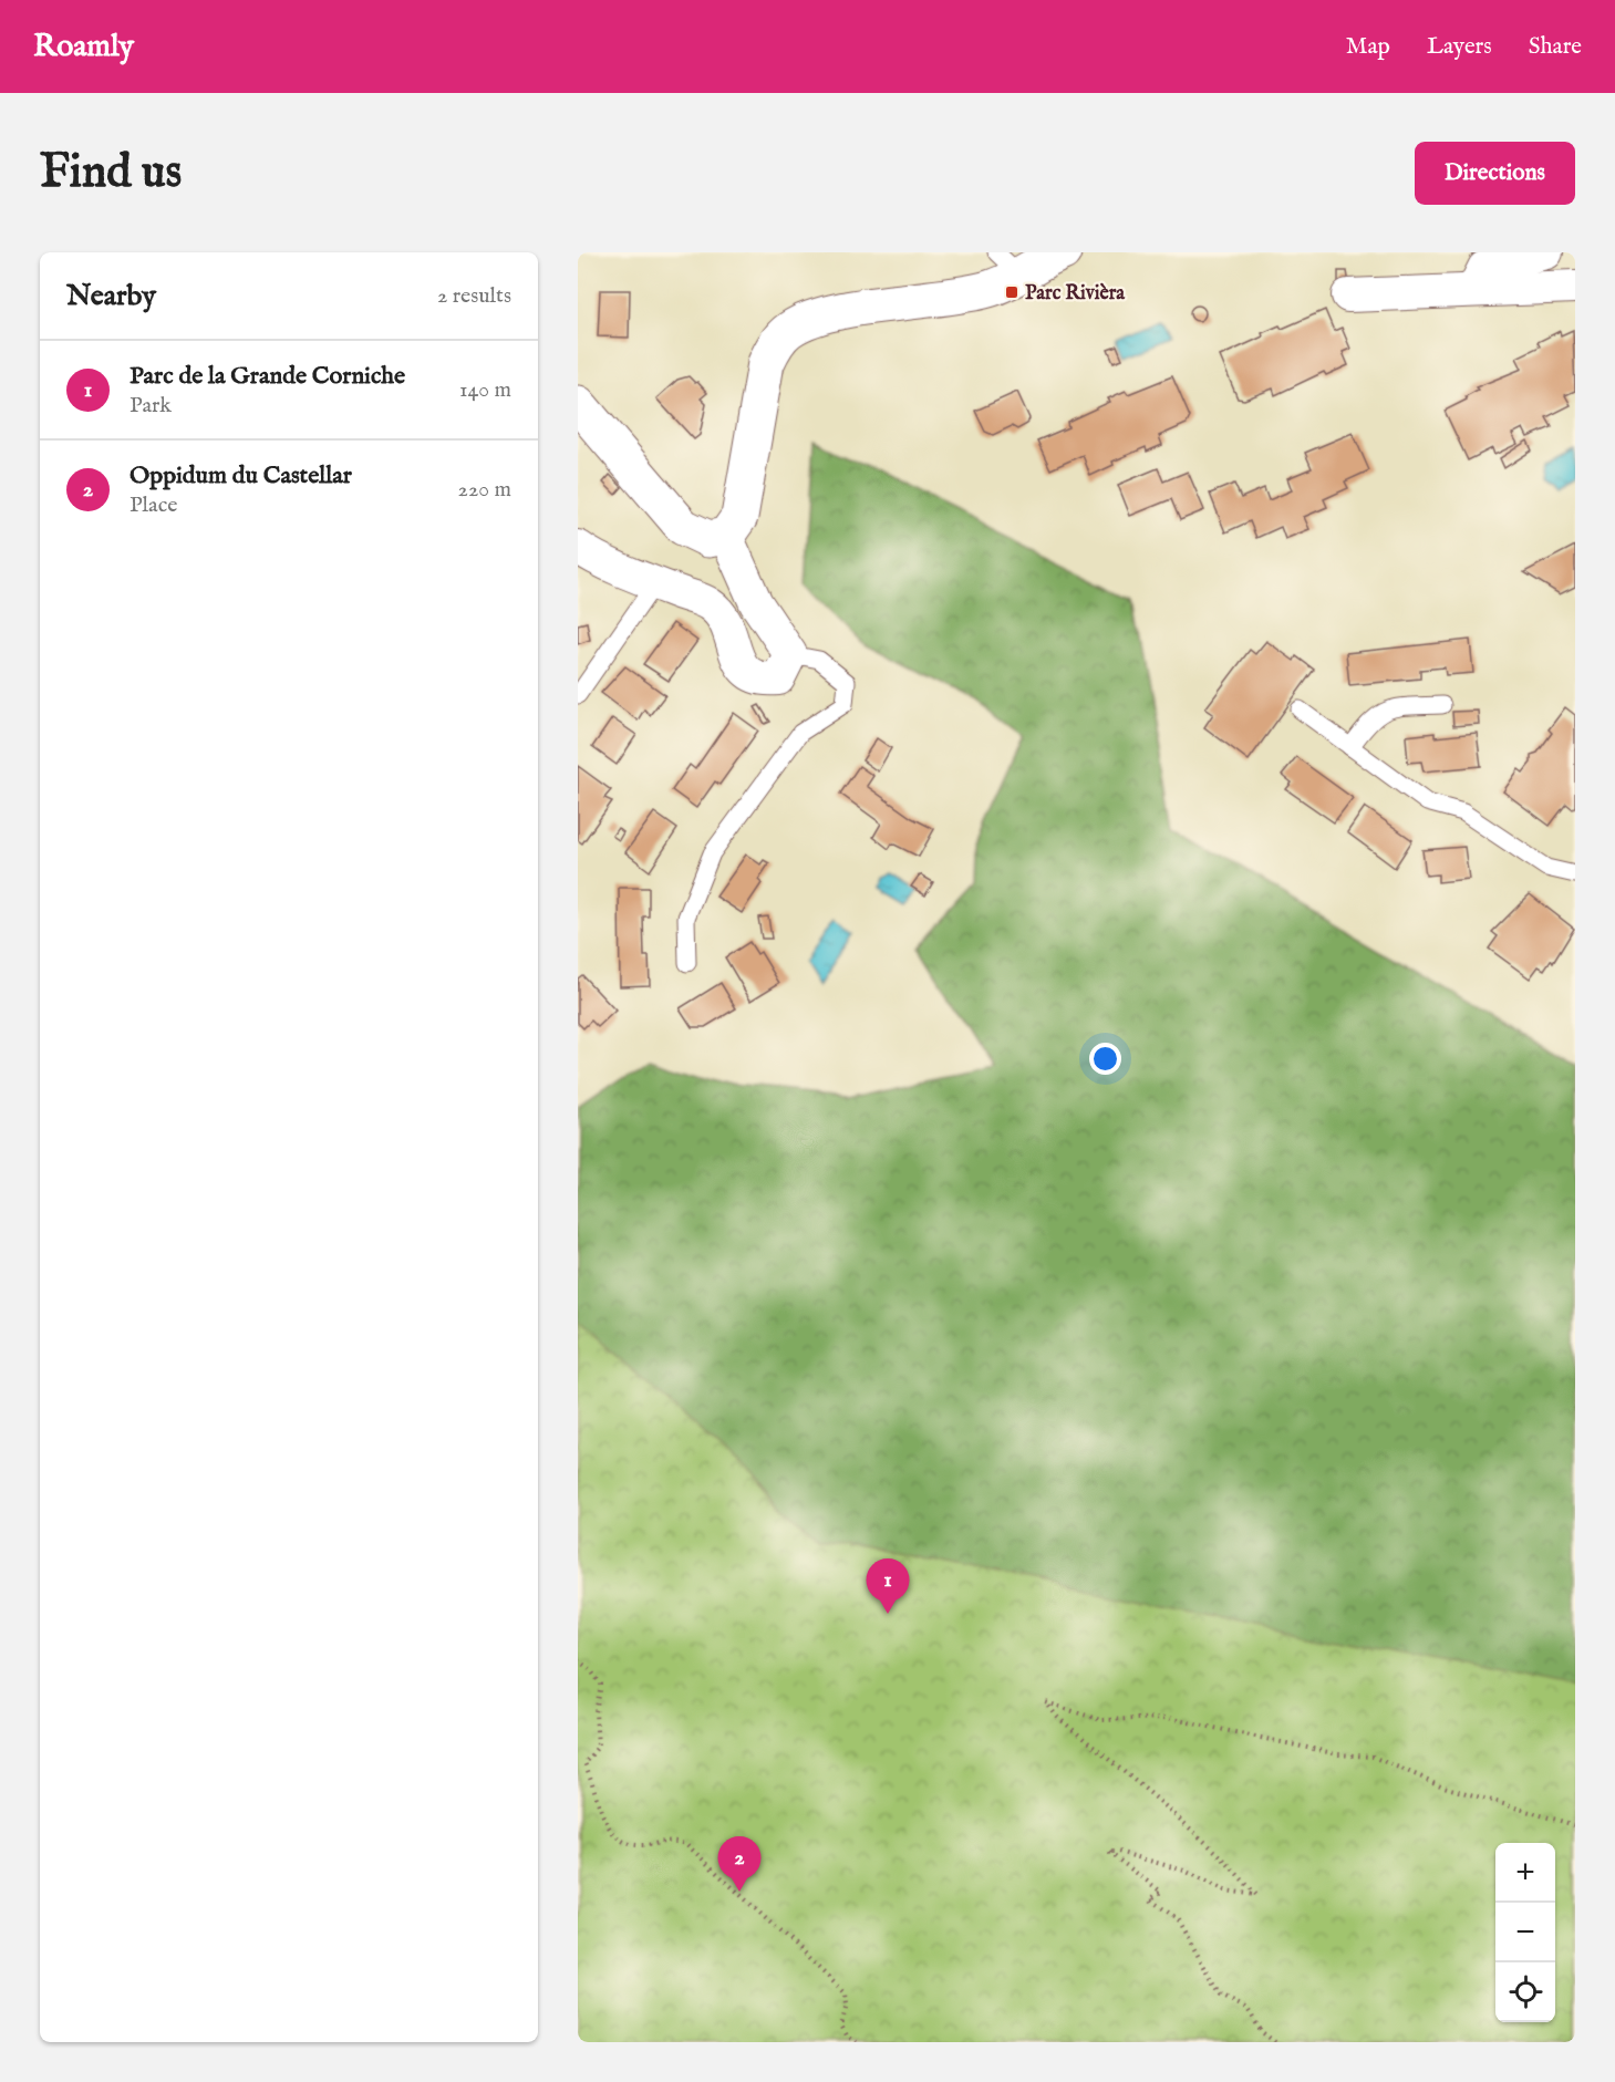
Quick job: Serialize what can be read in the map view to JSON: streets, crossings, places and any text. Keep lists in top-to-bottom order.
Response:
{
  "places": {
    "transit": ["Parc Rivièra"]
  },
  "page": {
    "header": "Roamly",
    "nav": ["Map", "Layers", "Share"],
    "buttons": "Directions",
    "title": "Find us",
    "heading": ["Nearby", "2 results"],
    "list": [
      {
        "mark": "1",
        "name": "Parc de la Grande Corniche",
        "note": "Park",
        "value": "140 m"
      },
      {
        "mark": "2",
        "name": "Oppidum du Castellar",
        "note": "Place",
        "value": "220 m"
      }
    ],
    "pins": ["1", "2"],
    "map_buttons": ["+", "−"]
  }
}
